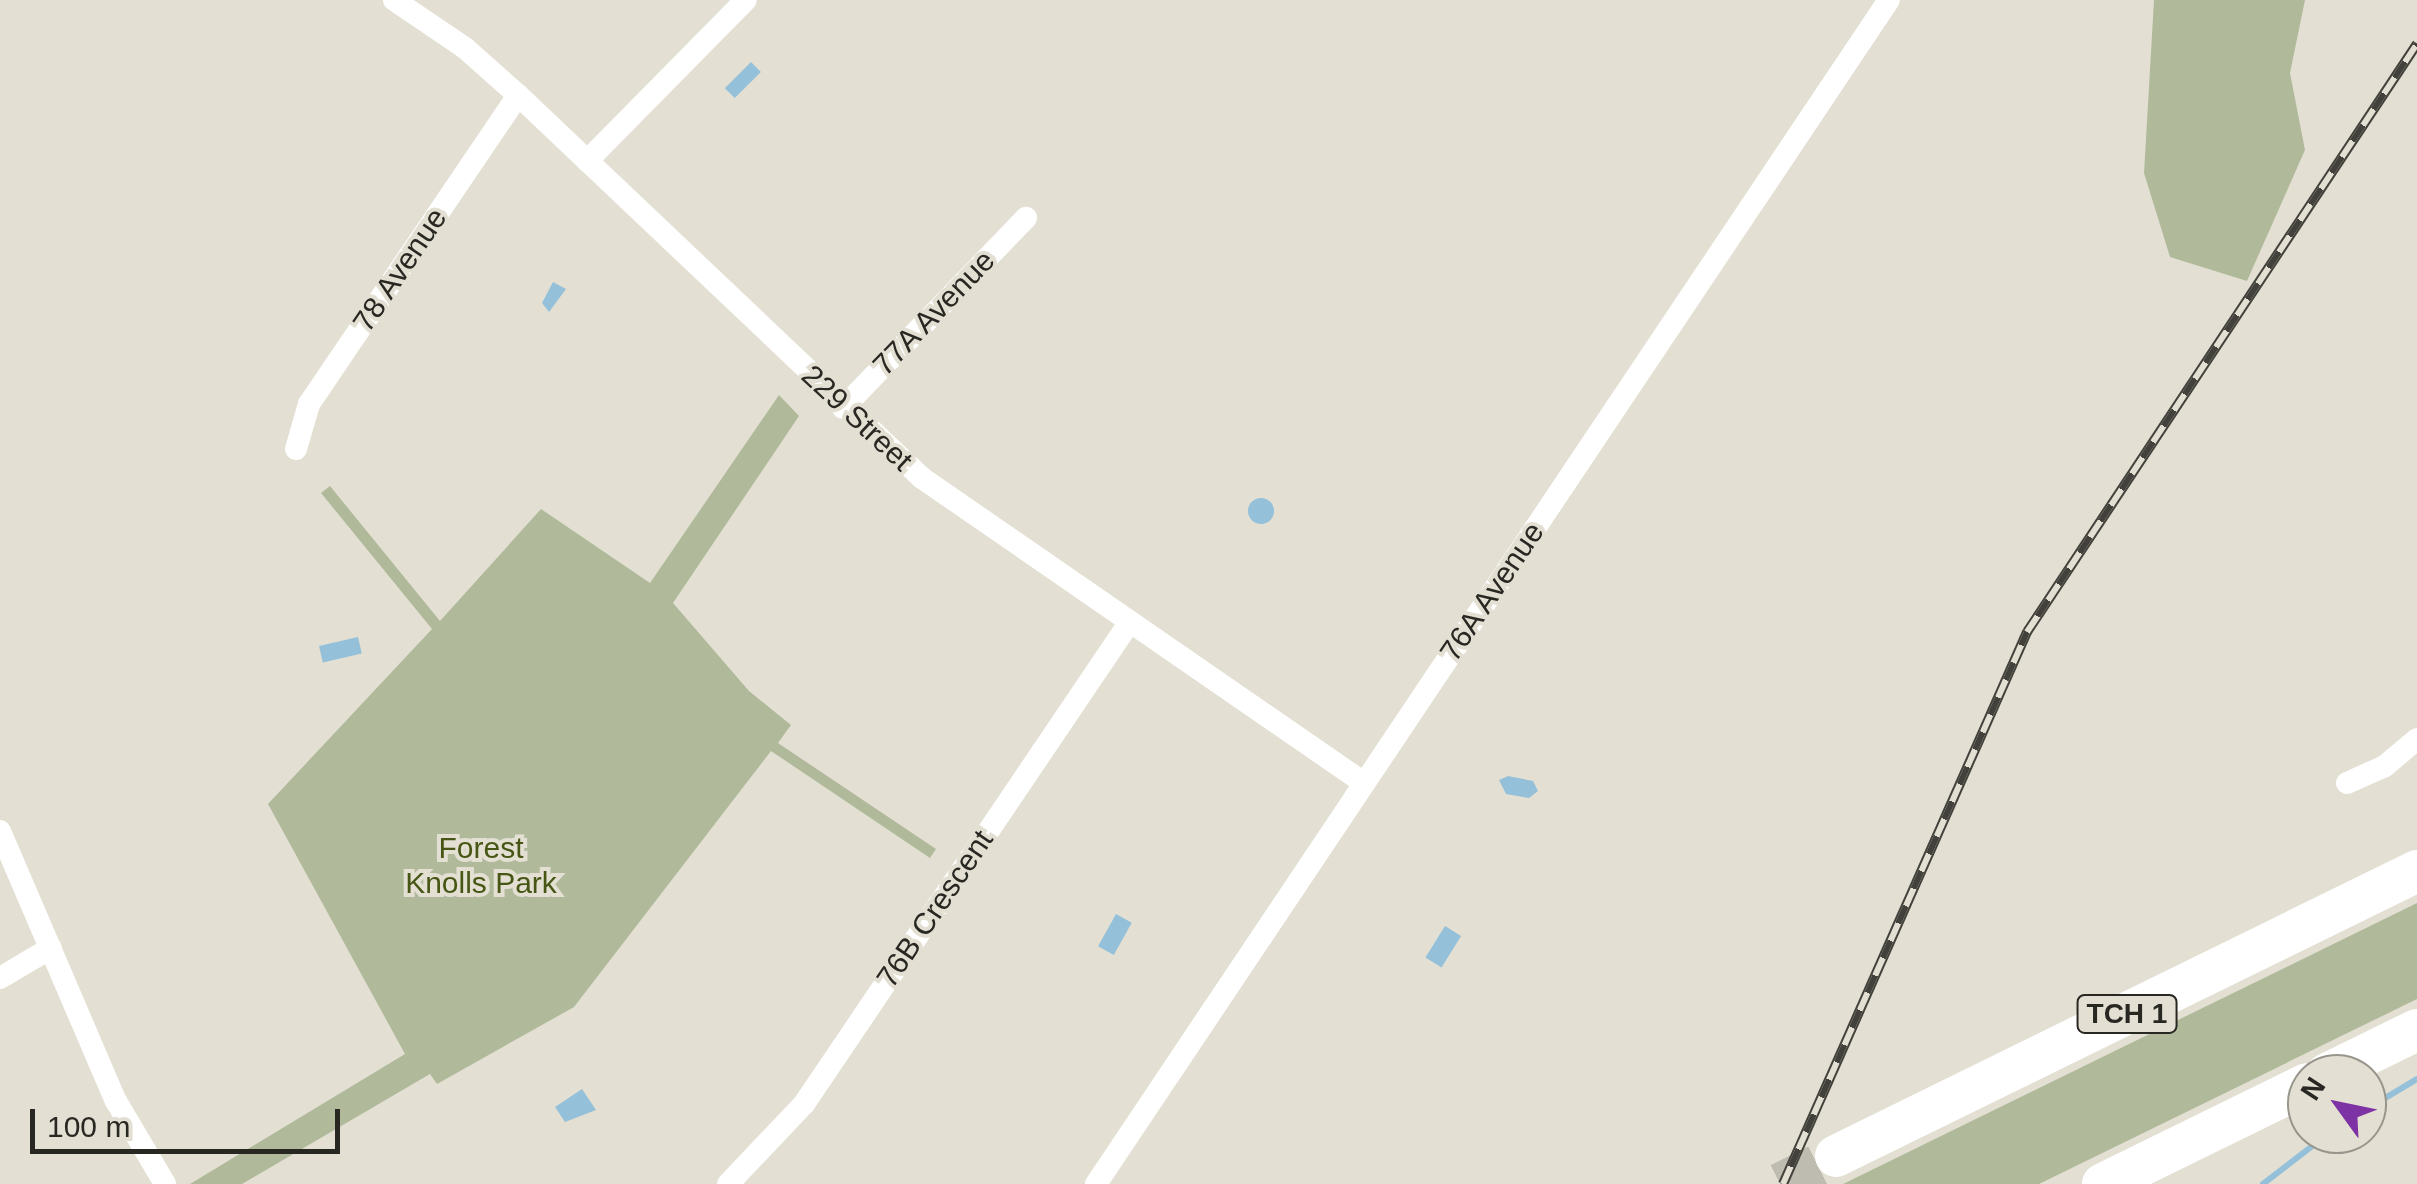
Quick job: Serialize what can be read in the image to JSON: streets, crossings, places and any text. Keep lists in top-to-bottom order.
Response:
{
  "streets": {
    "highway": ["TCH 1"],
    "street": [
      "78 Avenue",
      "77A Avenue",
      "229 Street",
      "76A Avenue",
      "76B Crescent"
    ]
  },
  "crossings": [
    ["78 Avenue", "229 Street"],
    ["77A Avenue", "229 Street"],
    ["229 Street", "76A Avenue"],
    ["229 Street", "76B Crescent"]
  ],
  "parks": ["Forest Knolls Park"],
  "scale_bar": "100 m",
  "north": "top left"
}
